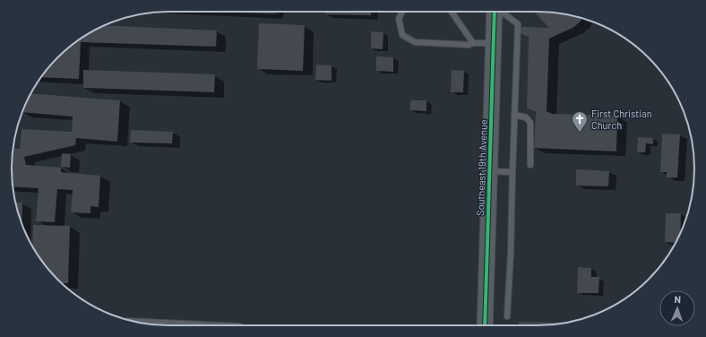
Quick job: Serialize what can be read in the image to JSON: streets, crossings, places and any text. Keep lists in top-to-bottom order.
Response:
{
  "streets": {
    "street": ["Southeast 19th Avenue"]
  },
  "places": {
    "church": ["First Christian Church"]
  },
  "north": "top"
}
